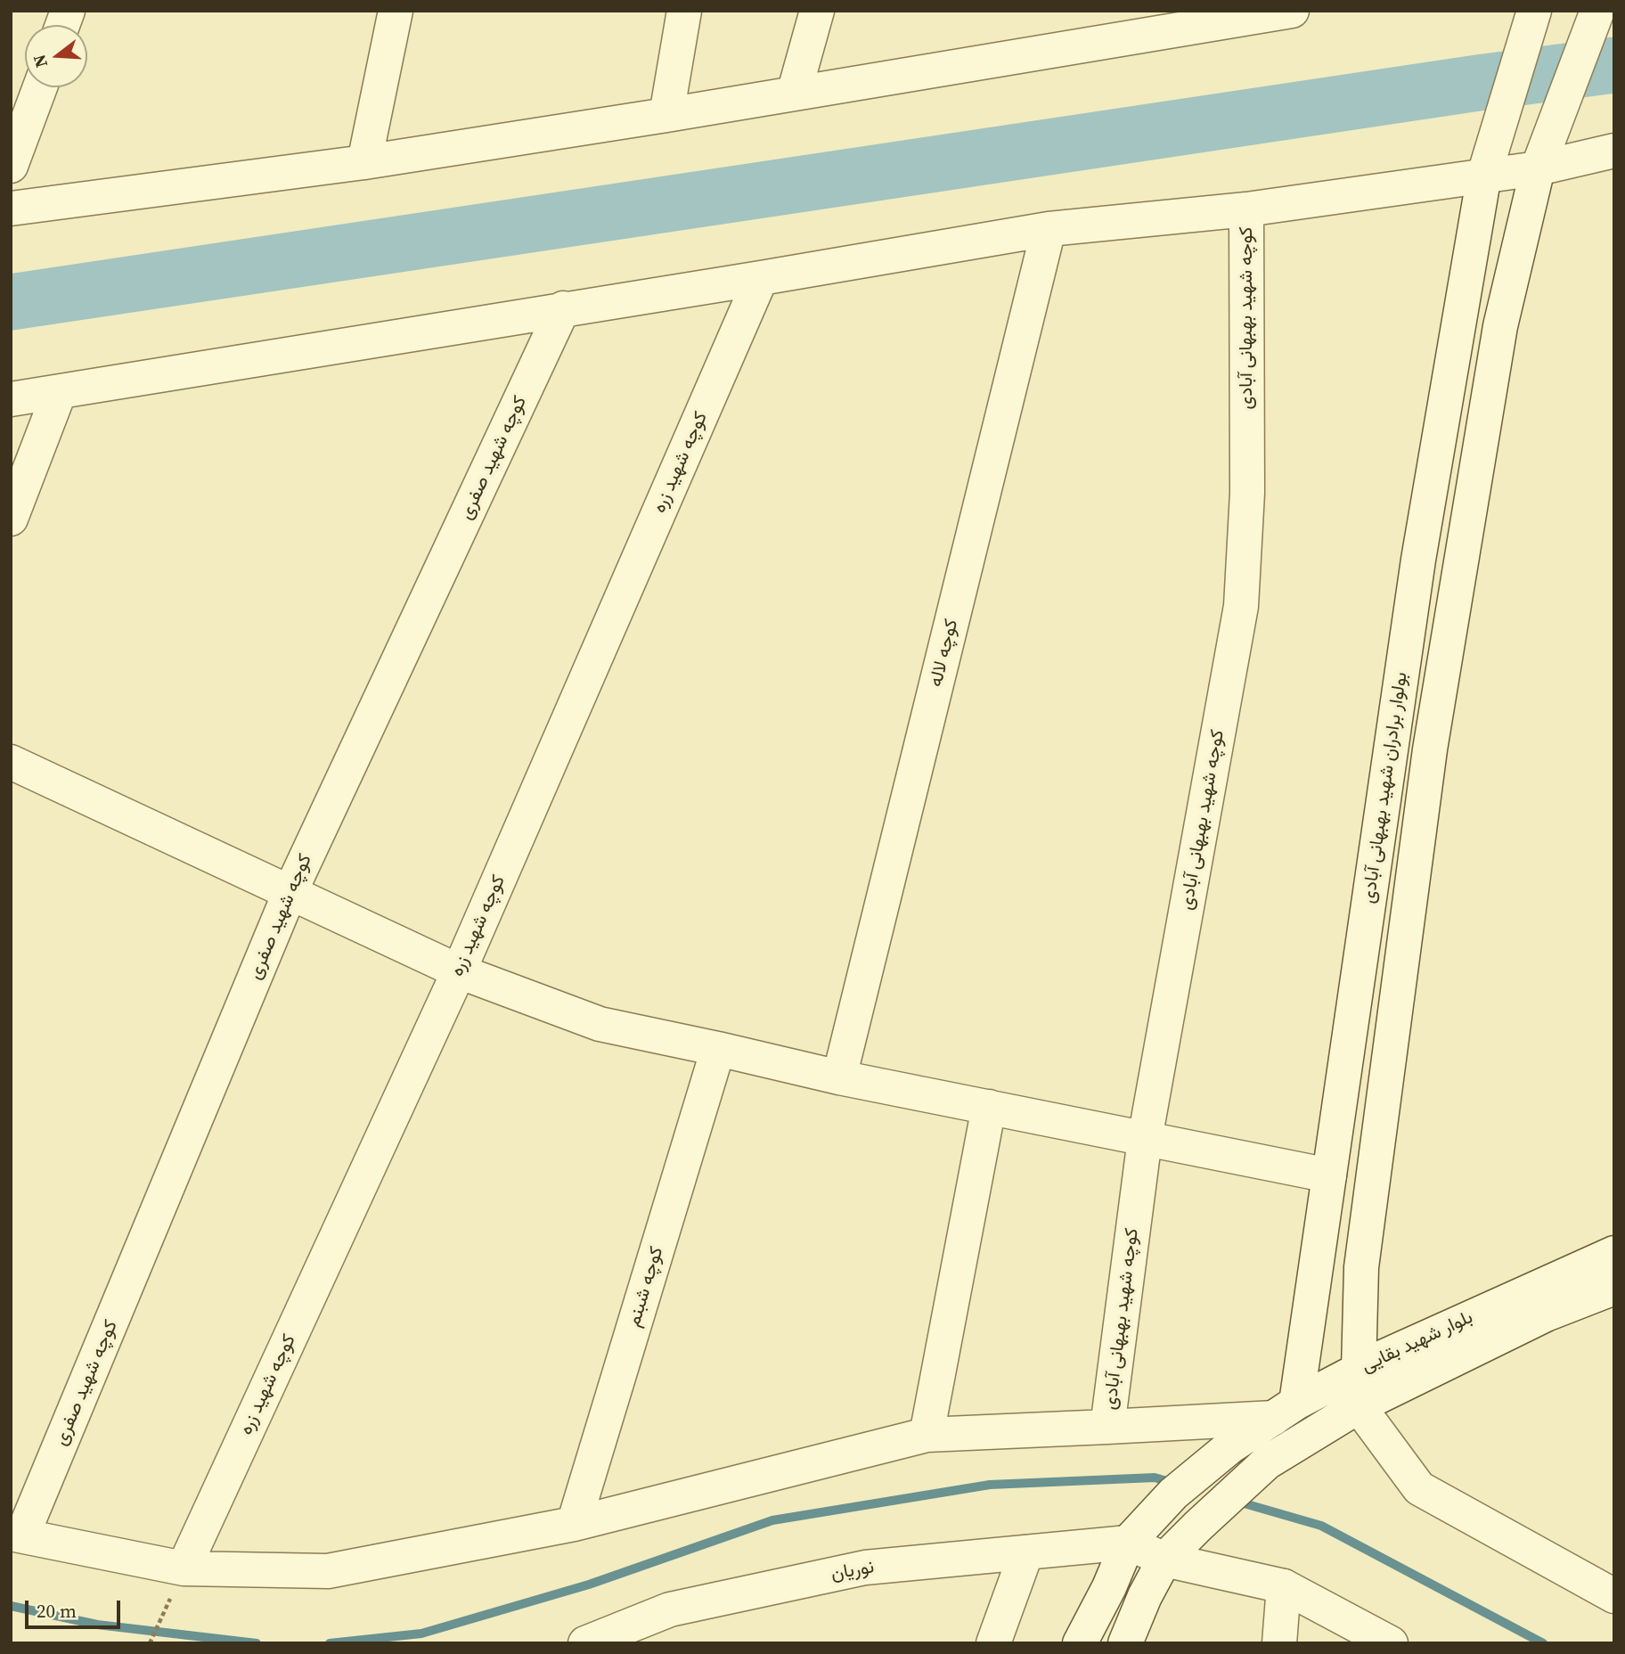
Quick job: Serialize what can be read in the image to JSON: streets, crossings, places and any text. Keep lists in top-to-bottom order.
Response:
{
  "streets": {
    "street": [
      "کوچه شهید بهبهانی آبادی",
      "کوچه شهید صفری",
      "کوچه شهید زره",
      "کوچه لاله",
      "بولوار برادران شهید بهبهانی آبادی",
      "کوچه شبنم",
      "بلوار شهید بقایی",
      "نوریان"
    ]
  },
  "crossings": [
    ["بولوار برادران شهید بهبهانی آبادی", "بلوار شهید بقایی"],
    ["بلوار شهید بقایی", "نوریان"]
  ],
  "scale_bar": "20 m",
  "north": "left"
}
